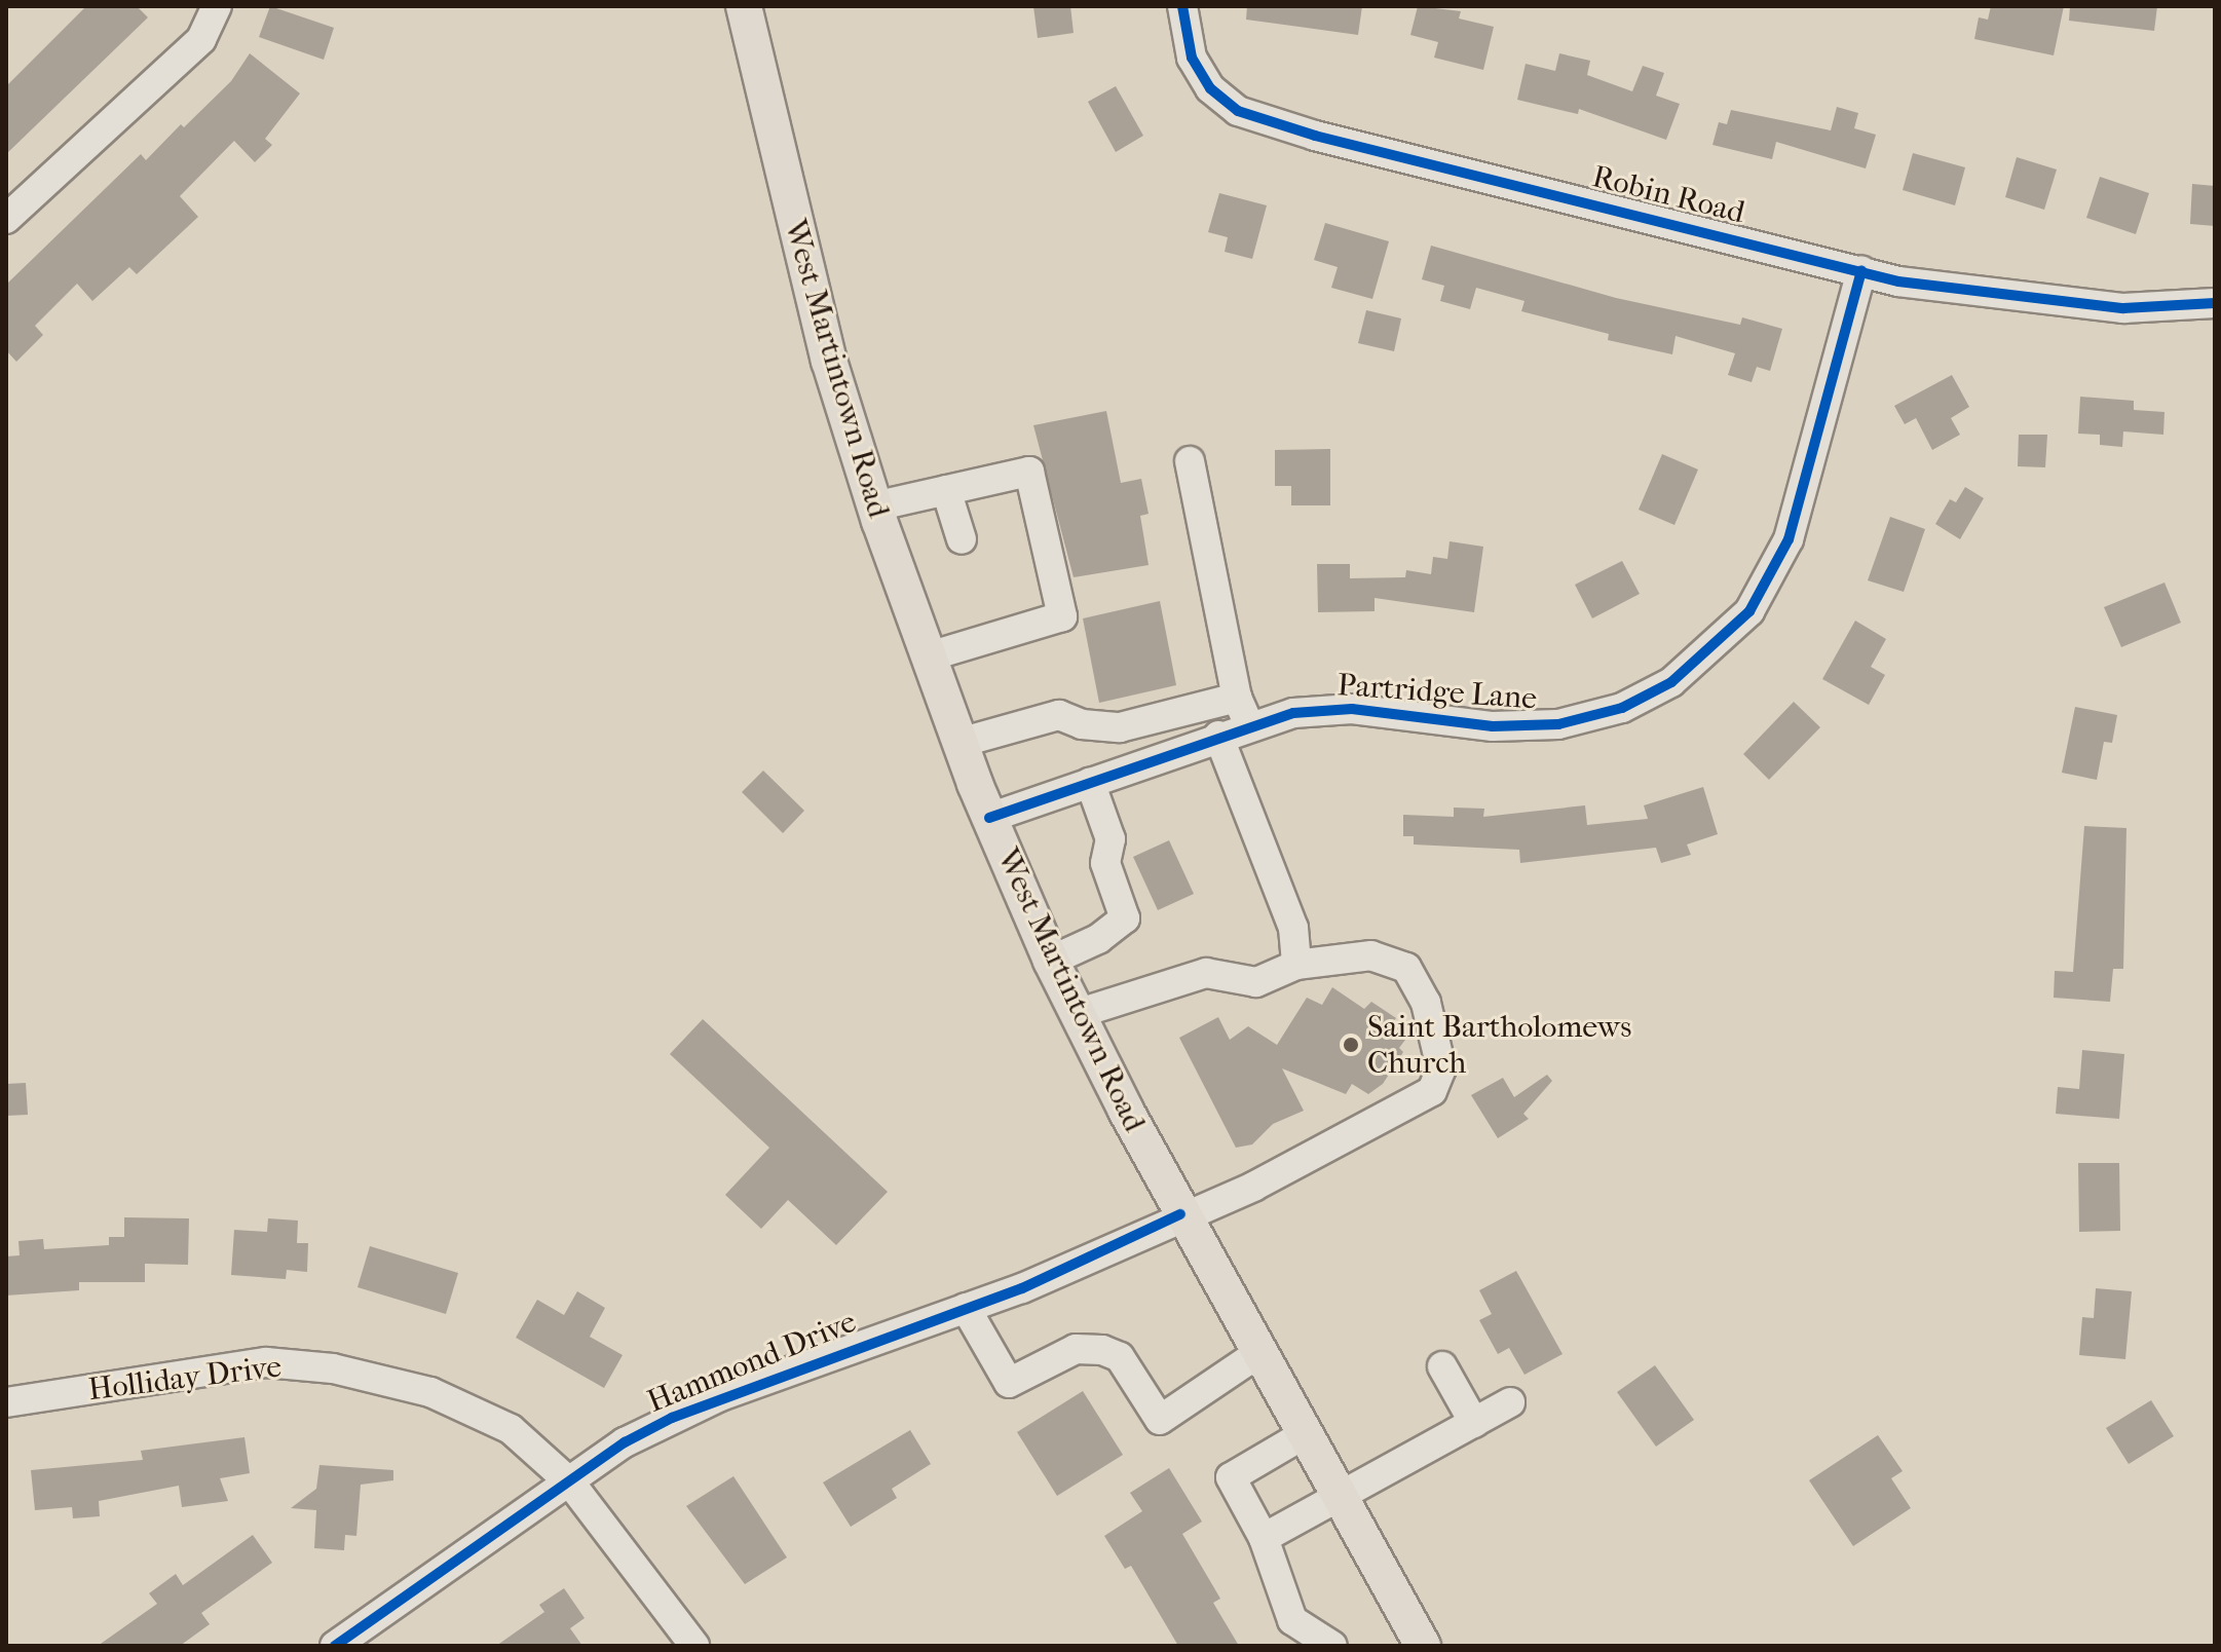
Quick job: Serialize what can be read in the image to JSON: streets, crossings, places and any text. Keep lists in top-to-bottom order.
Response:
{
  "streets": {
    "main road": ["West Martintown Road"],
    "street": [
      "Robin Road",
      "Partridge Lane",
      "Hammond Drive",
      "Holliday Drive"
    ]
  },
  "crossings": [
    ["Robin Road", "Partridge Lane"],
    ["West Martintown Road", "Partridge Lane"],
    ["West Martintown Road", "Hammond Drive"],
    ["Hammond Drive", "Holliday Drive"]
  ],
  "places": ["Saint Bartholomews Church"]
}
